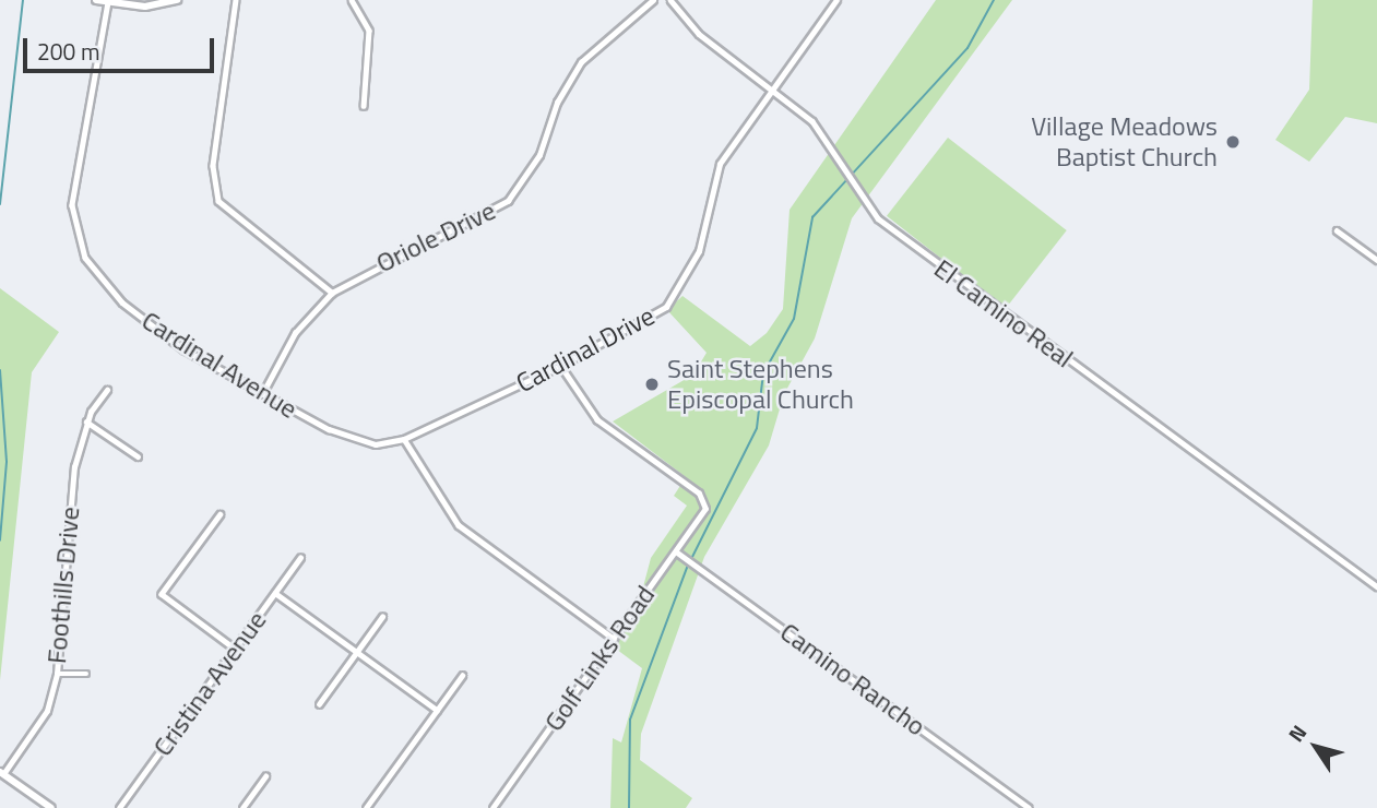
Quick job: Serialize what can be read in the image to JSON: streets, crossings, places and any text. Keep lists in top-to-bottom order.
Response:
{
  "streets": {
    "street": [
      "Oriole Drive",
      "El Camino Real",
      "Cardinal Drive",
      "Cardinal Avenue",
      "Foothills Drive",
      "Golf Links Road",
      "Camino Rancho",
      "Cristina Avenue"
    ]
  },
  "crossings": [
    ["Oriole Drive", "Cardinal Avenue"],
    ["El Camino Real", "Cardinal Drive"],
    ["Cardinal Drive", "Cardinal Avenue"],
    ["Cardinal Drive", "Golf Links Road"],
    ["Golf Links Road", "Camino Rancho"]
  ],
  "places": ["Village Meadows Baptist Church", "Saint Stephens Episcopal Church"],
  "scale_bar": "200 m",
  "north": "top left"
}
